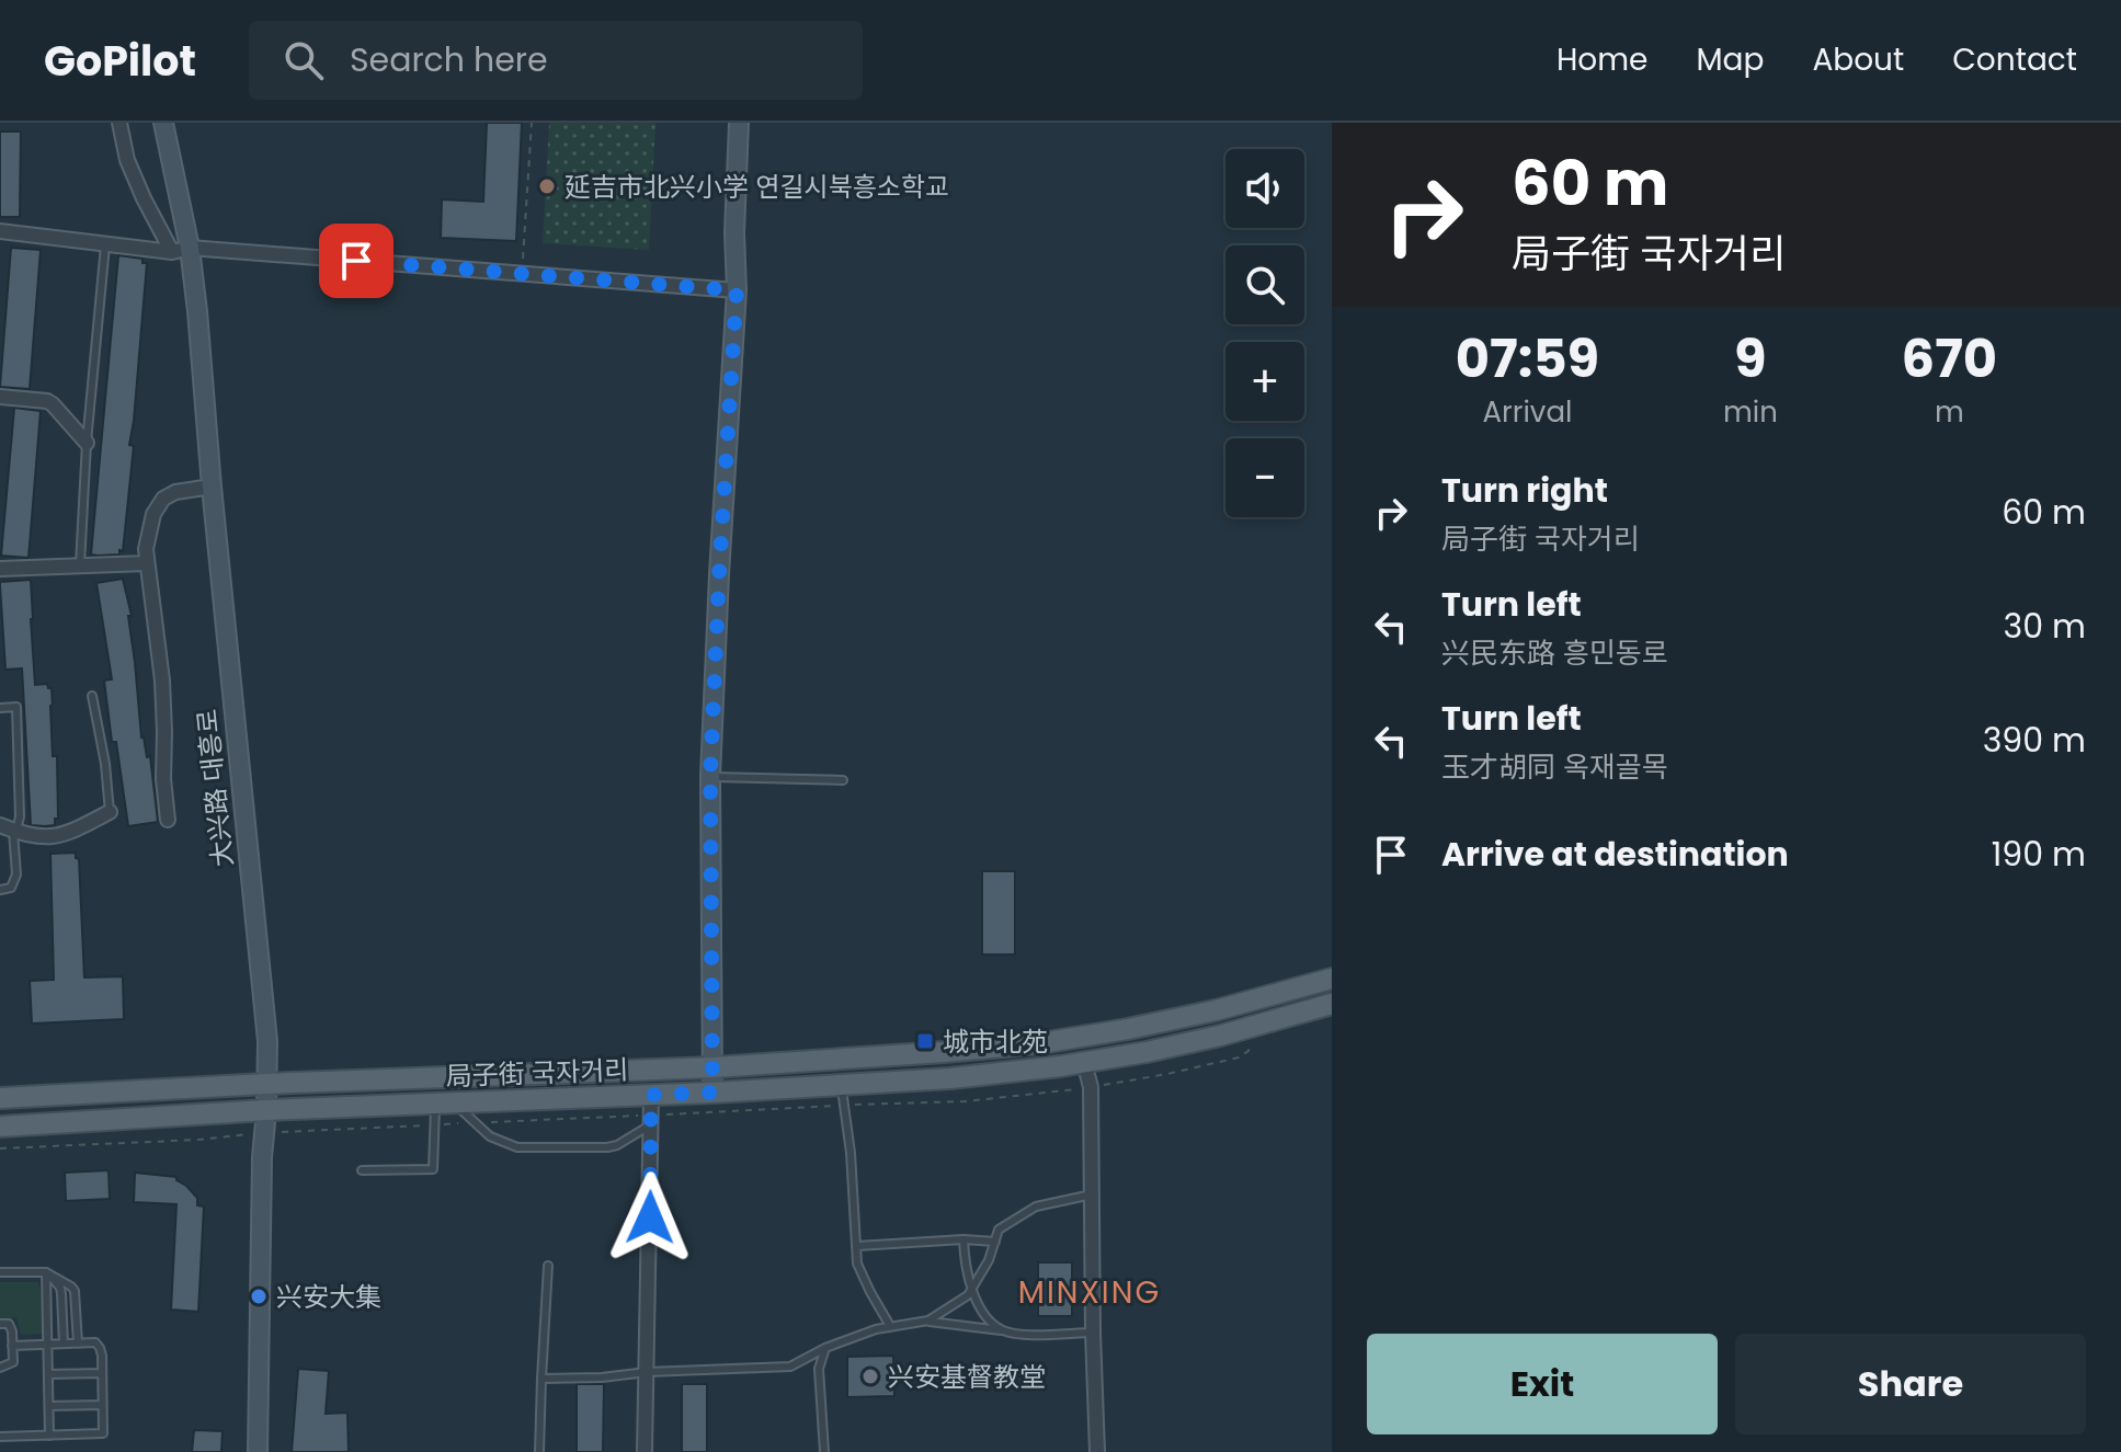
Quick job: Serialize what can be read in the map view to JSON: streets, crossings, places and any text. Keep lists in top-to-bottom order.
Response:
{
  "streets": {
    "main road": ["局子街 국자거리"],
    "street": ["大兴路 대흥로"]
  },
  "crossings": [
    ["大兴路 대흥로", "局子街 국자거리"]
  ],
  "districts": ["MINXING"],
  "places": {
    "other": ["延吉市北兴小学 연길시북흥소학교", "兴安大集", "兴安基督教堂"],
    "transit": ["城市北苑"]
  },
  "page": {
    "header": "GoPilot",
    "search": "Search here",
    "nav": [
      "Home",
      "Map",
      "About",
      "Contact"
    ],
    "turn": ["60 m", "局子街 국자거리"],
    "map_buttons": ["+", "−"],
    "eta": [
      "07:59",
      "Arrival",
      "9",
      "min",
      "670",
      "m"
    ],
    "list": [
      {
        "name": "Turn right",
        "note": "局子街 국자거리",
        "value": "60 m"
      },
      {
        "name": "Turn left",
        "note": "兴民东路 흥민동로",
        "value": "30 m"
      },
      {
        "name": "Turn left",
        "note": "玉才胡同 옥재골목",
        "value": "390 m"
      },
      {
        "name": "Arrive at destination",
        "value": "190 m"
      }
    ],
    "buttons": ["Exit", "Share"]
  }
}
